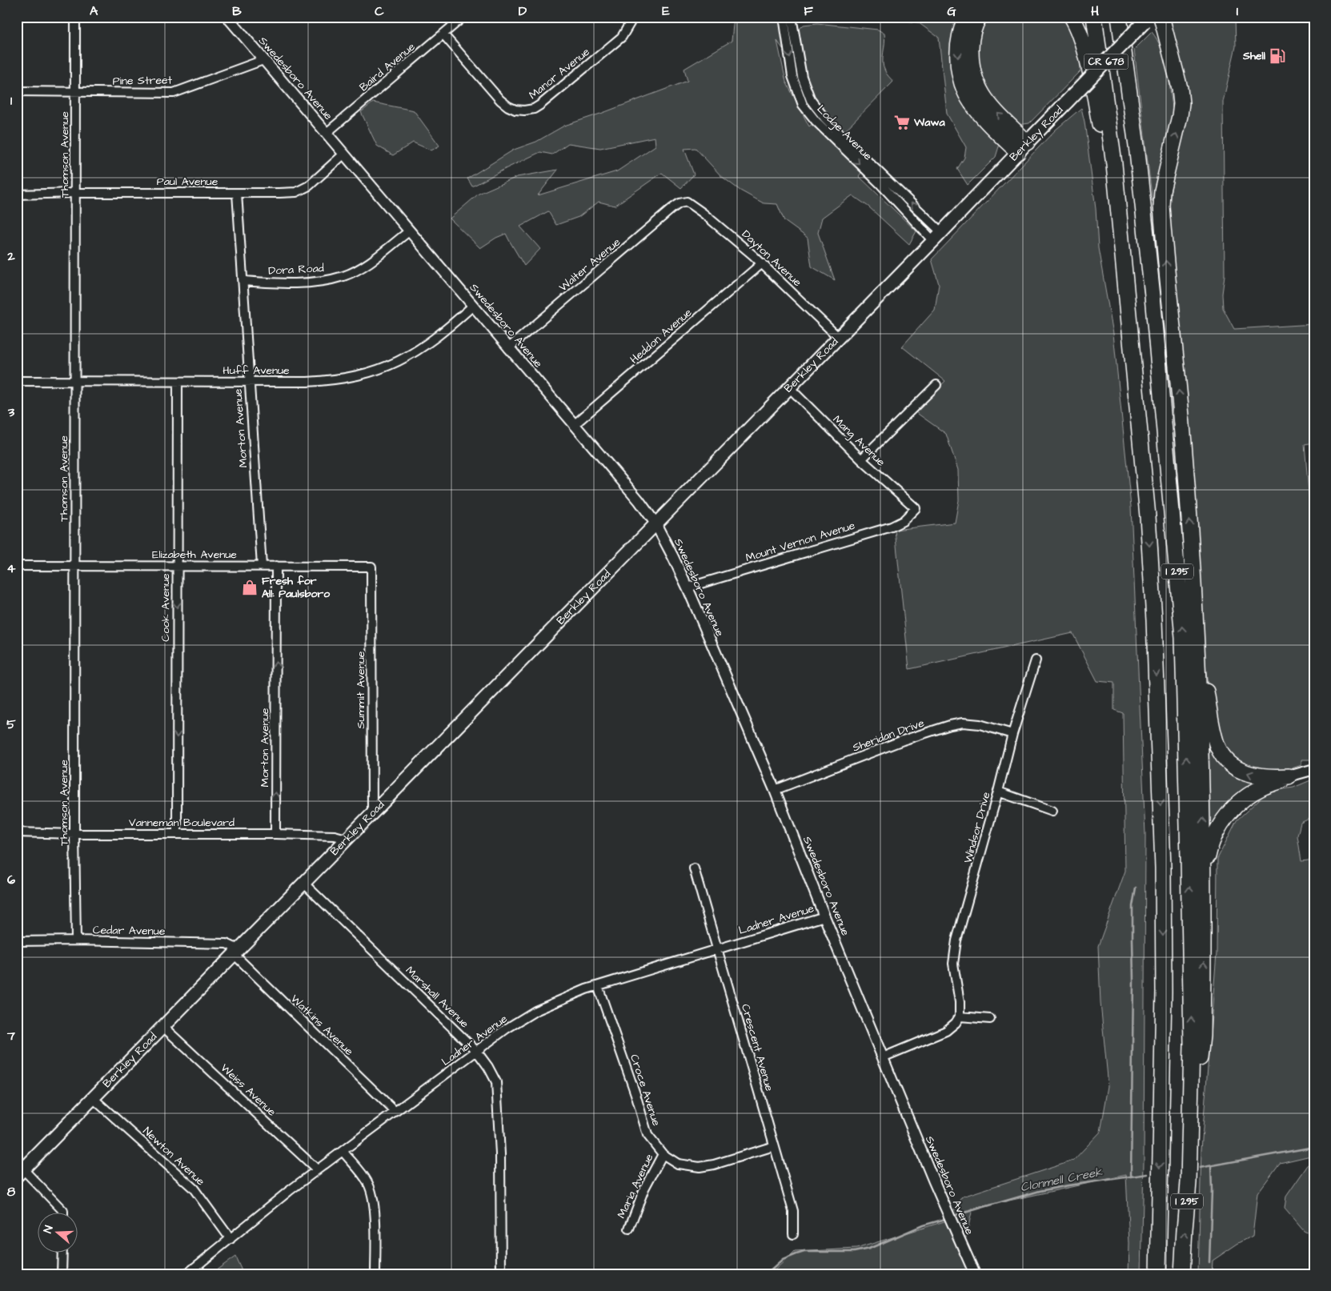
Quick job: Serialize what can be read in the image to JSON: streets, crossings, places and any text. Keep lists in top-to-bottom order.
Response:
{
  "streets": {
    "highway": ["I 295"],
    "main road": ["CR 678", "Berkley Road"],
    "street": [
      "Baird Avenue",
      "Manor Avenue",
      "Swedesboro Avenue",
      "Pine Street",
      "Lodge Avenue",
      "Thomson Avenue",
      "Paul Avenue",
      "Dayton Avenue",
      "Walter Avenue",
      "Dora Road",
      "Heddon Avenue",
      "Huff Avenue",
      "Morton Avenue",
      "Mang Avenue",
      "Mount Vernon Avenue",
      "Elizabeth Avenue",
      "Cook Avenue",
      "Summit Avenue",
      "Sheridan Drive",
      "Vanneman Boulevard",
      "Windsor Drive",
      "Ladner Avenue",
      "Cedar Avenue",
      "Marshall Avenue",
      "Watkins Avenue",
      "Crescent Avenue",
      "Weiss Avenue",
      "Croce Avenue",
      "Newton Avenue",
      "Maria Avenue"
    ]
  },
  "crossings": [
    ["Baird Avenue", "Manor Avenue"],
    ["Baird Avenue", "Swedesboro Avenue"],
    ["Swedesboro Avenue", "Pine Street"],
    ["Swedesboro Avenue", "Berkley Road"],
    ["Swedesboro Avenue", "Paul Avenue"],
    ["Swedesboro Avenue", "Walter Avenue"],
    ["Swedesboro Avenue", "Dora Road"],
    ["Swedesboro Avenue", "Heddon Avenue"],
    ["Swedesboro Avenue", "Huff Avenue"],
    ["Swedesboro Avenue", "Mount Vernon Avenue"],
    ["Swedesboro Avenue", "Sheridan Drive"],
    ["Swedesboro Avenue", "Ladner Avenue"],
    ["Pine Street", "Thomson Avenue"],
    ["Lodge Avenue", "Berkley Road"],
    ["Berkley Road", "Dayton Avenue"],
    ["Berkley Road", "Mang Avenue"],
    ["Berkley Road", "Summit Avenue"],
    ["Berkley Road", "Vanneman Boulevard"],
    ["Berkley Road", "Cedar Avenue"],
    ["Berkley Road", "Marshall Avenue"],
    ["Berkley Road", "Watkins Avenue"],
    ["Berkley Road", "Weiss Avenue"],
    ["Berkley Road", "Newton Avenue"],
    ["Thomson Avenue", "Paul Avenue"],
    ["Thomson Avenue", "Huff Avenue"],
    ["Thomson Avenue", "Elizabeth Avenue"],
    ["Thomson Avenue", "Vanneman Boulevard"],
    ["Thomson Avenue", "Cedar Avenue"],
    ["Paul Avenue", "Morton Avenue"],
    ["Dayton Avenue", "Walter Avenue"],
    ["Dayton Avenue", "Heddon Avenue"],
    ["Dora Road", "Morton Avenue"],
    ["Huff Avenue", "Morton Avenue"],
    ["Huff Avenue", "Cook Avenue"],
    ["Morton Avenue", "Elizabeth Avenue"],
    ["Morton Avenue", "Vanneman Boulevard"],
    ["Mang Avenue", "Mount Vernon Avenue"],
    ["Elizabeth Avenue", "Cook Avenue"],
    ["Elizabeth Avenue", "Summit Avenue"],
    ["Cook Avenue", "Vanneman Boulevard"],
    ["Sheridan Drive", "Windsor Drive"],
    ["Ladner Avenue", "Marshall Avenue"],
    ["Ladner Avenue", "Watkins Avenue"],
    ["Ladner Avenue", "Crescent Avenue"],
    ["Ladner Avenue", "Weiss Avenue"],
    ["Ladner Avenue", "Croce Avenue"],
    ["Ladner Avenue", "Newton Avenue"],
    ["Cedar Avenue", "Watkins Avenue"],
    ["Crescent Avenue", "Croce Avenue"],
    ["Croce Avenue", "Maria Avenue"]
  ],
  "one_way": ["Morton Avenue", "Cook Avenue"],
  "water": ["Clonmell Creek"],
  "places": {
    "fuel station": ["Shell"],
    "supermarket": ["Wawa"],
    "shop": ["Fresh for All: Paulsboro"]
  },
  "north": "left",
  "grid": {
    "columns": [
      "A",
      "B",
      "C",
      "D",
      "E",
      "F",
      "G",
      "H",
      "I"
    ],
    "rows": [
      "1",
      "2",
      "3",
      "4",
      "5",
      "6",
      "7",
      "8"
    ]
  }
}
